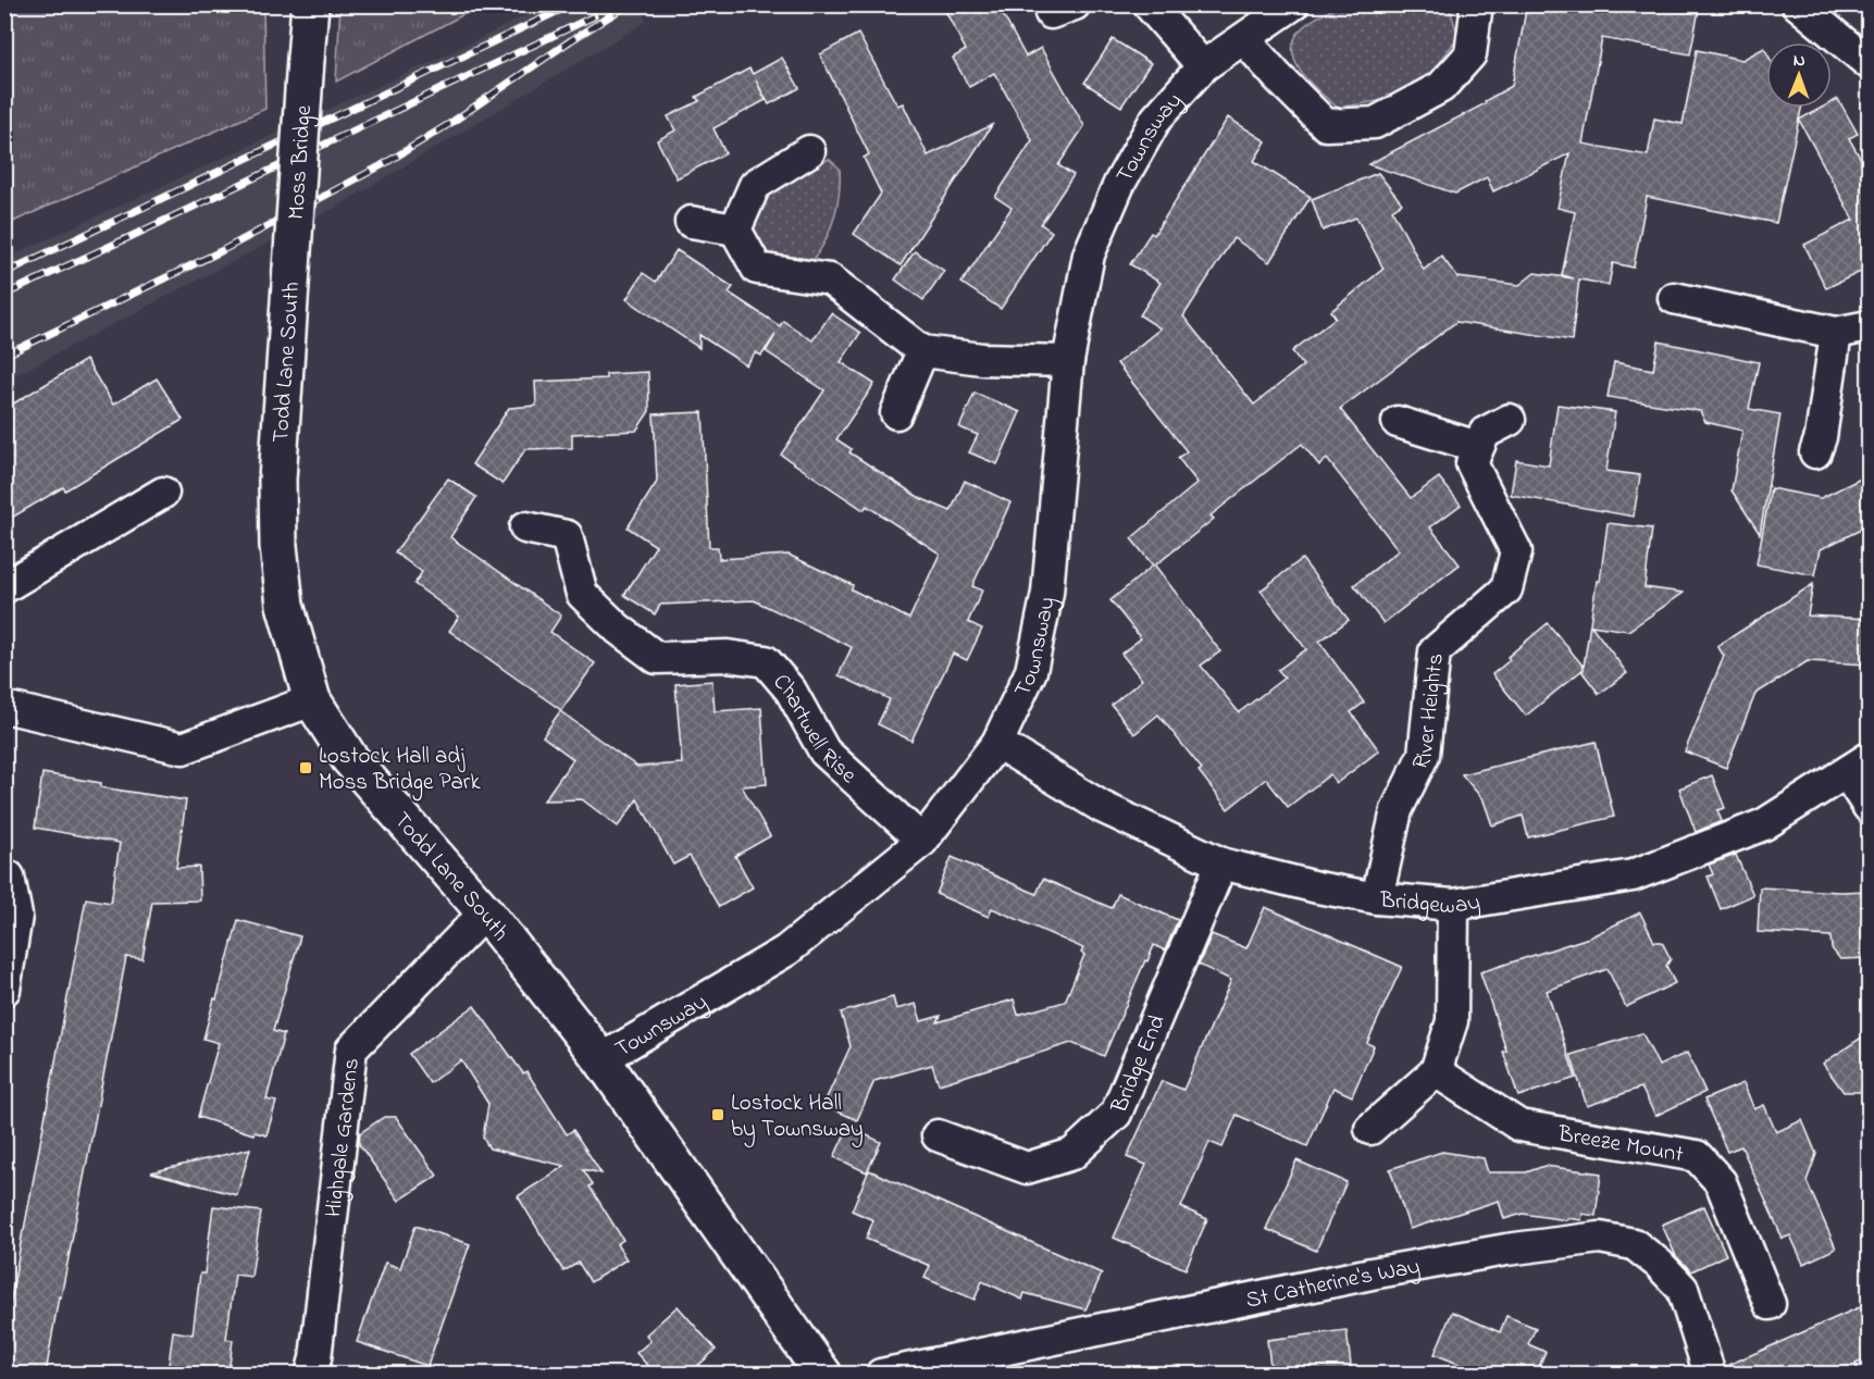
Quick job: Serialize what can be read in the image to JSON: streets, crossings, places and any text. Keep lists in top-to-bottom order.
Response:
{
  "streets": {
    "street": [
      "Townsway",
      "Moss Bridge",
      "Todd Lane South",
      "River Heights",
      "Chartwell Rise",
      "Bridgeway",
      "Bridge End",
      "Highgale Gardens",
      "Breeze Mount",
      "St Catherine's Way"
    ]
  },
  "crossings": [
    ["Townsway", "Todd Lane South"],
    ["Townsway", "Chartwell Rise"],
    ["Townsway", "Bridgeway"],
    ["Moss Bridge", "Todd Lane South"],
    ["Todd Lane South", "Highgale Gardens"],
    ["River Heights", "Bridgeway"],
    ["Bridgeway", "Bridge End"]
  ],
  "places": {
    "transit": ["Lostock Hall adj Moss Bridge Park", "Lostock Hall by Townsway"]
  },
  "north": "top"
}
